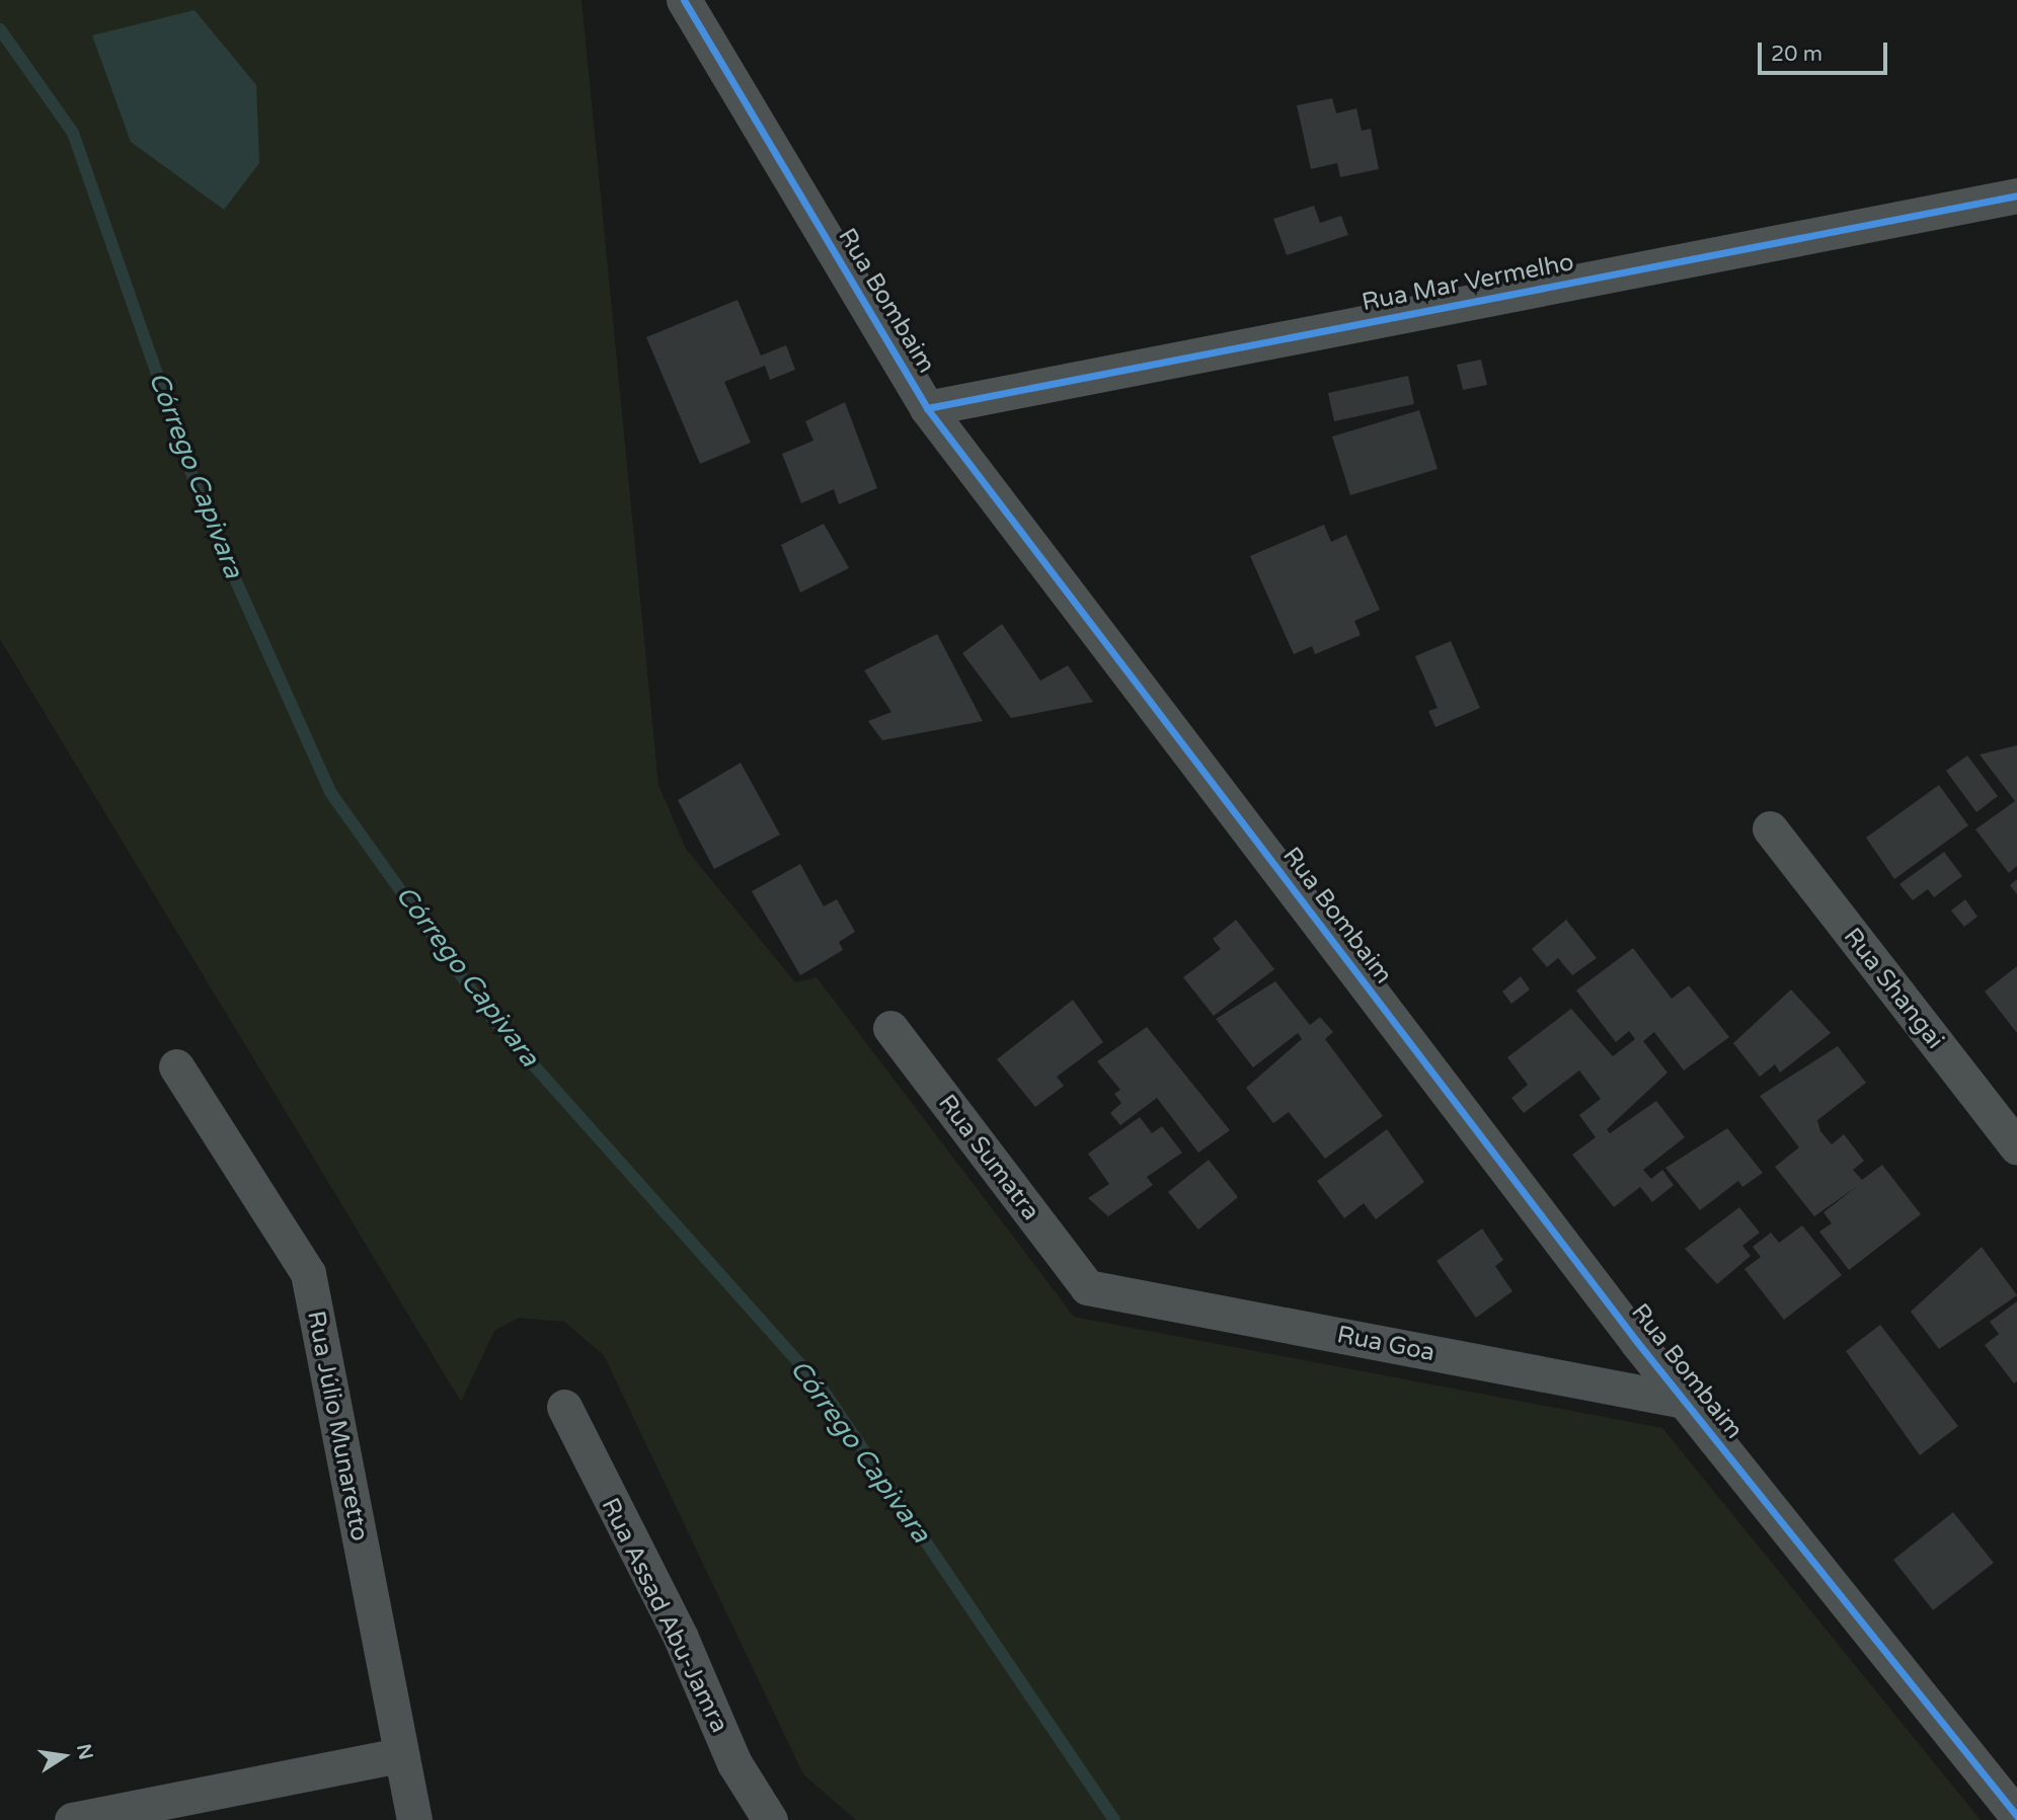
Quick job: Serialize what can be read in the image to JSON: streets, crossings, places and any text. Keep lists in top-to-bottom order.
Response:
{
  "streets": {
    "street": [
      "Rua Mar Vermelho",
      "Rua Bombaim",
      "Rua Shangai",
      "Rua Sumatra",
      "Rua Goa",
      "Rua Júlio Munaretto",
      "Rua Assad Abu-Jamra"
    ]
  },
  "crossings": [
    ["Rua Mar Vermelho", "Rua Bombaim"],
    ["Rua Bombaim", "Rua Goa"],
    ["Rua Sumatra", "Rua Goa"]
  ],
  "water": ["Córrego Capivara"],
  "scale_bar": "20 m",
  "north": "right"
}
